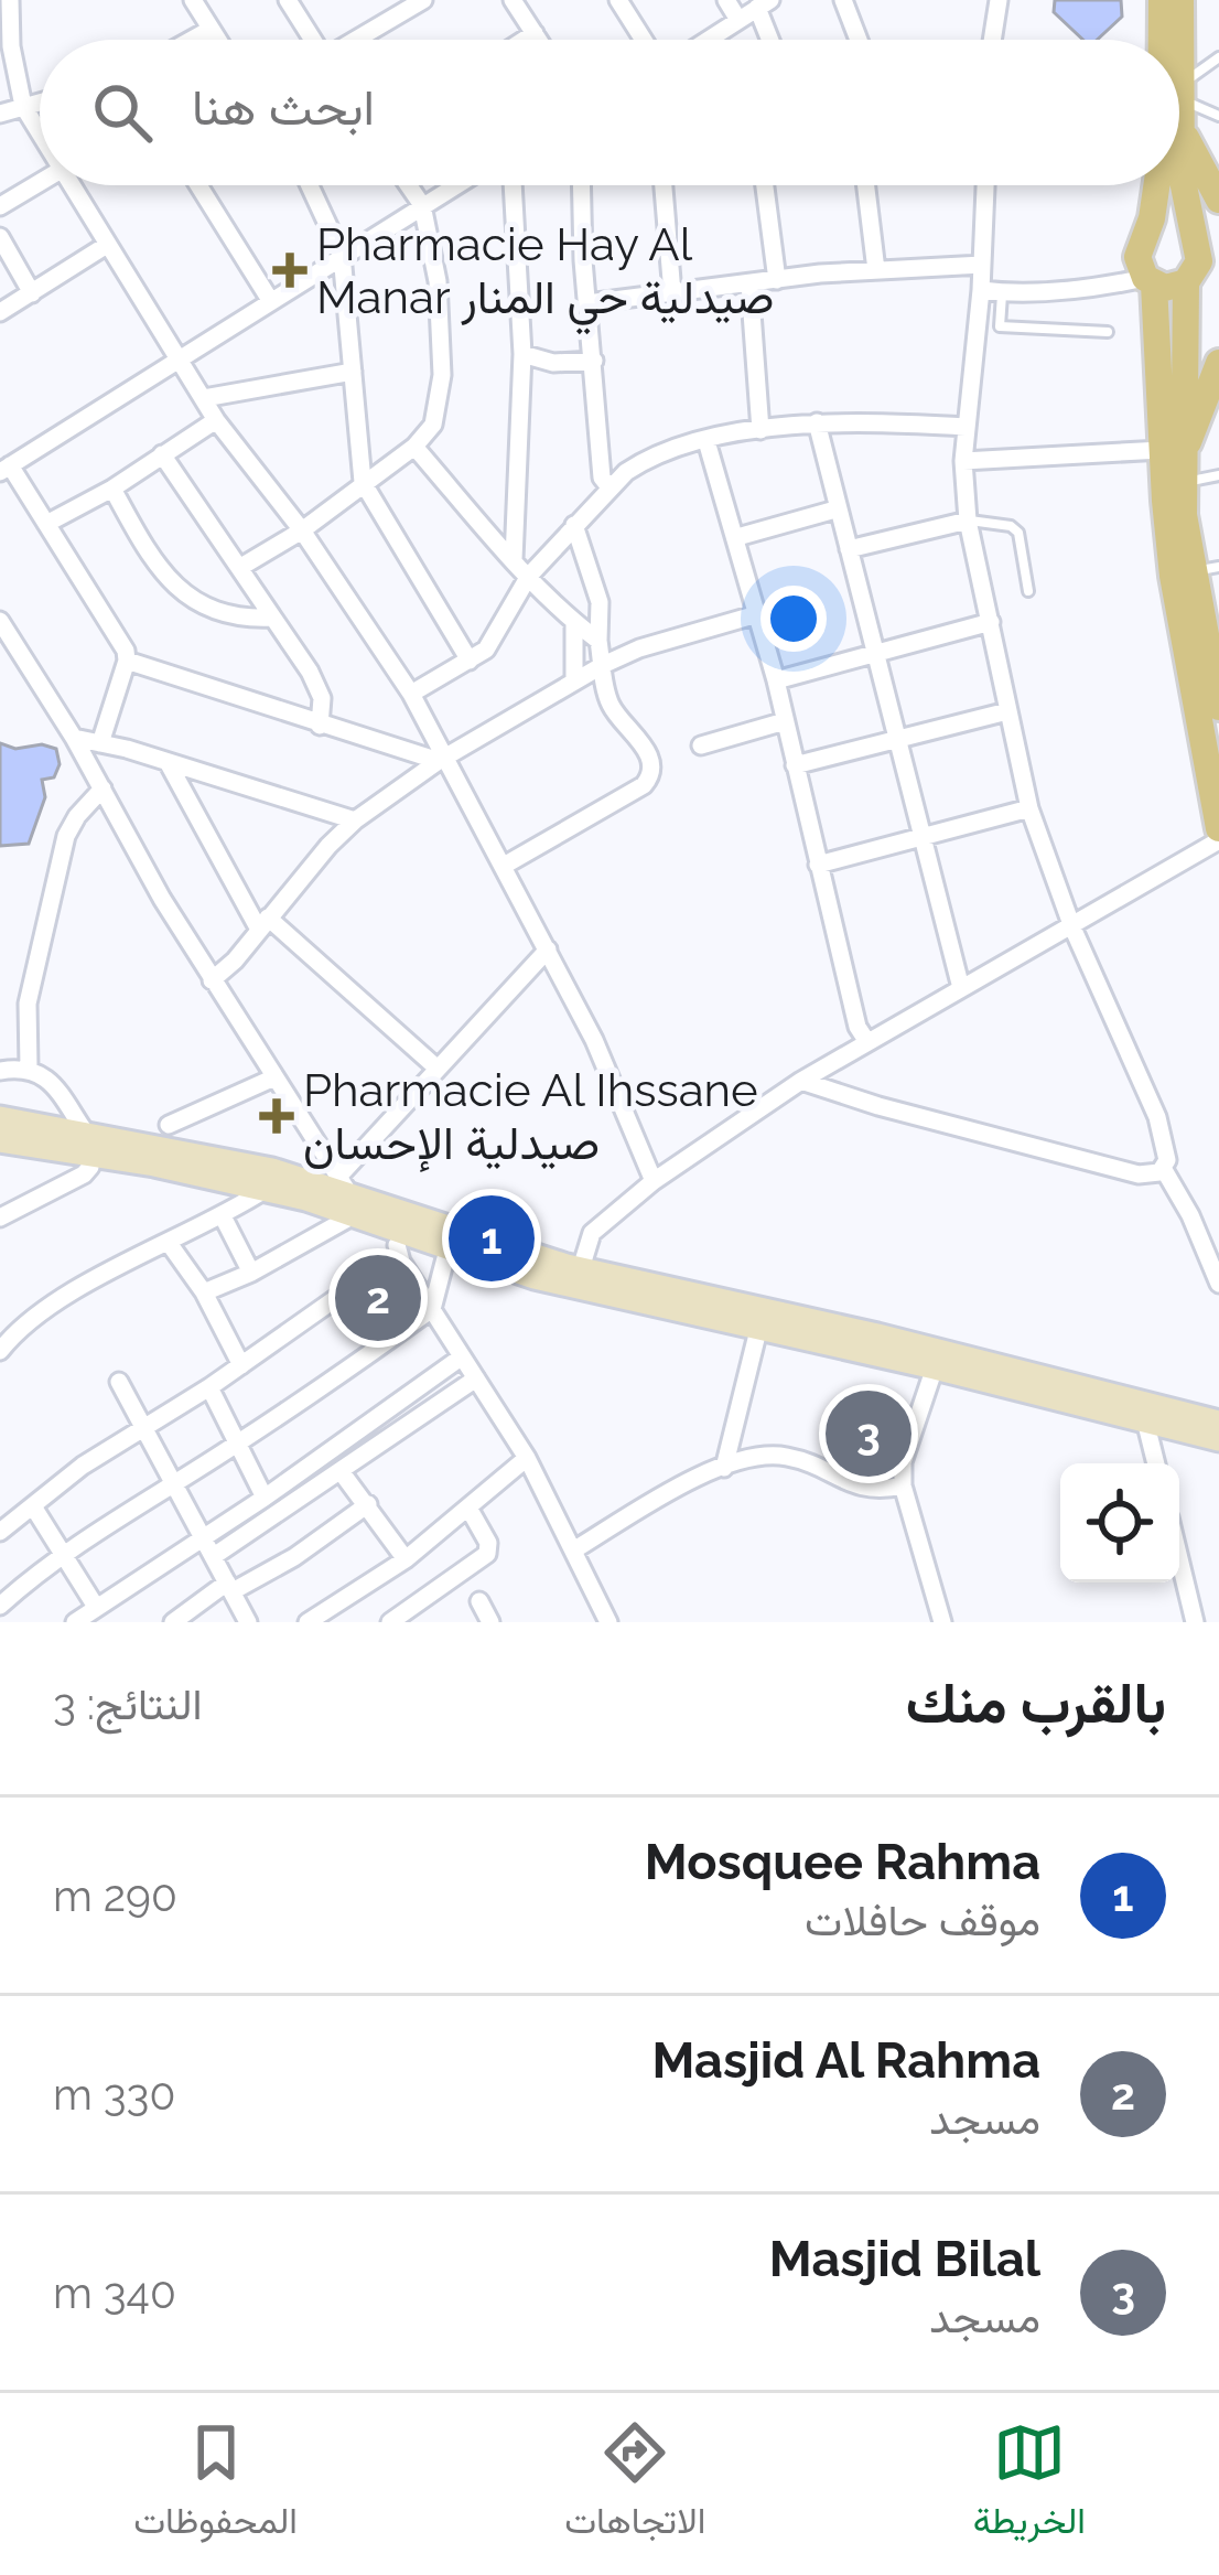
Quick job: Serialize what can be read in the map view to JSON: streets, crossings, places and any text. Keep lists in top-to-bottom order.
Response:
{
  "places": {
    "health": ["Pharmacie Hay Al Manar صيدلية حي المنار", "Pharmacie Al Ihssane صيدلية الإحسان"]
  },
  "page": {
    "search": "ابحث هنا",
    "pins": ["1", "2", "3"],
    "heading": ["بالقرب منك", "النتائج: 3"],
    "list": [
      {
        "mark": "1",
        "name": "Mosquee Rahma",
        "note": "موقف حافلات",
        "value": "290 m"
      },
      {
        "mark": "2",
        "name": "Masjid Al Rahma",
        "note": "مسجد",
        "value": "330 m"
      },
      {
        "mark": "3",
        "name": "Masjid Bilal",
        "note": "مسجد",
        "value": "340 m"
      }
    ],
    "nav": ["الخريطة", "الاتجاهات", "المحفوظات"]
  }
}
